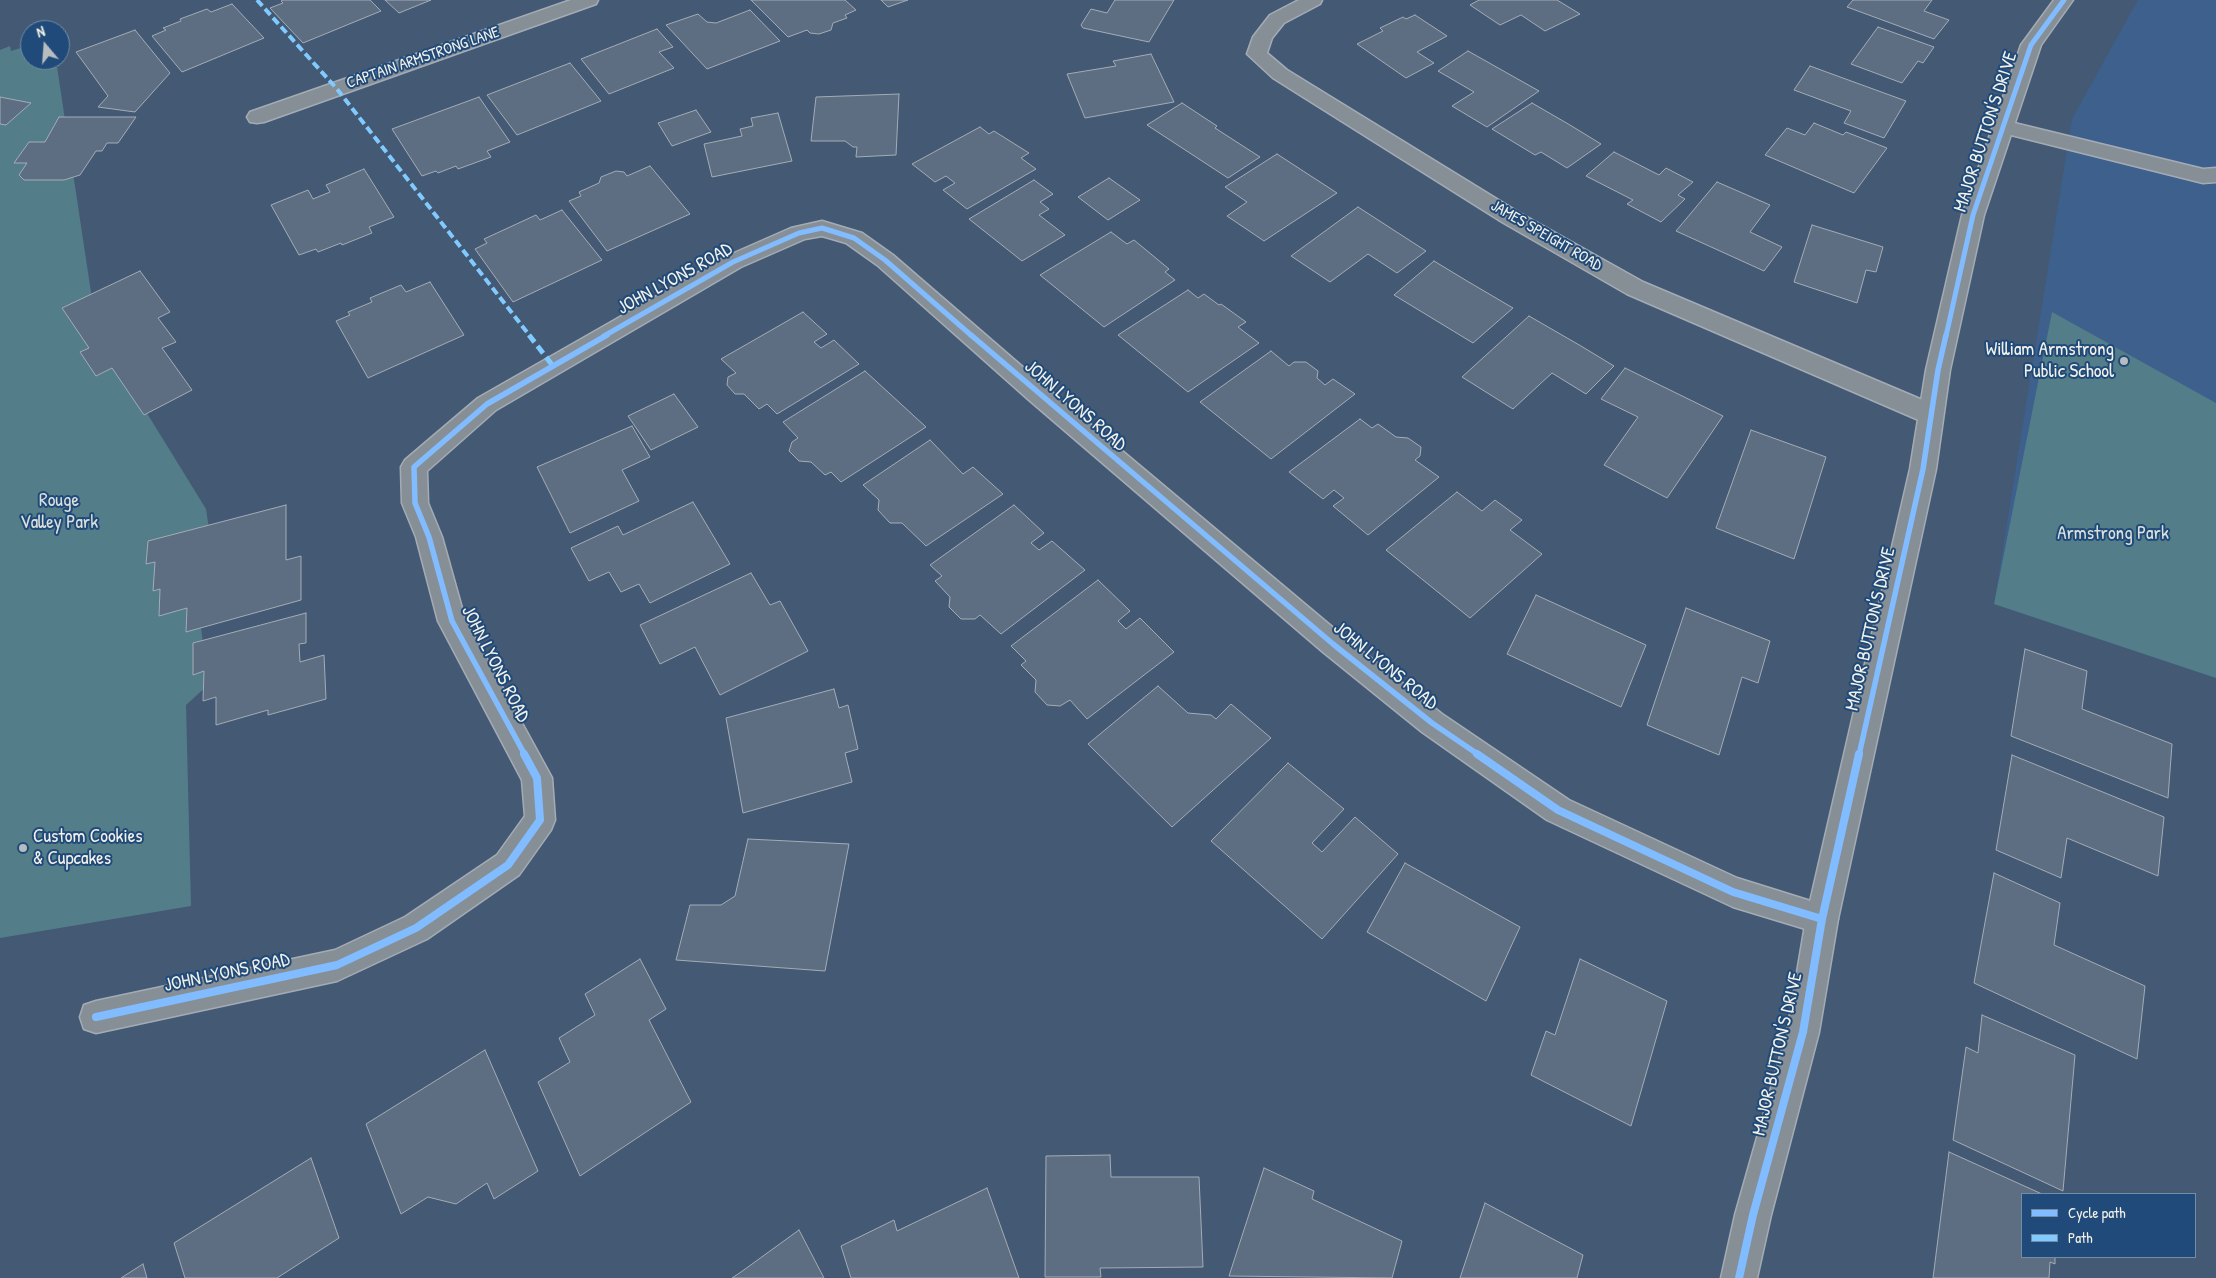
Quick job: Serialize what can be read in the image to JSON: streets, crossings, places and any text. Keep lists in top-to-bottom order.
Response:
{
  "streets": {
    "street": [
      "CAPTAIN ARMSTRONG LANE",
      "MAJOR BUTTON'S DRIVE",
      "JAMES SPEIGHT ROAD",
      "JOHN LYONS ROAD"
    ]
  },
  "crossings": [
    ["MAJOR BUTTON'S DRIVE", "JAMES SPEIGHT ROAD"],
    ["MAJOR BUTTON'S DRIVE", "JOHN LYONS ROAD"]
  ],
  "parks": ["Rouge Valley Park", "Armstrong Park"],
  "places": ["William Armstrong Public School", "Custom Cookies & Cupcakes"],
  "legend": ["Cycle path", "Path"],
  "north": "top"
}
